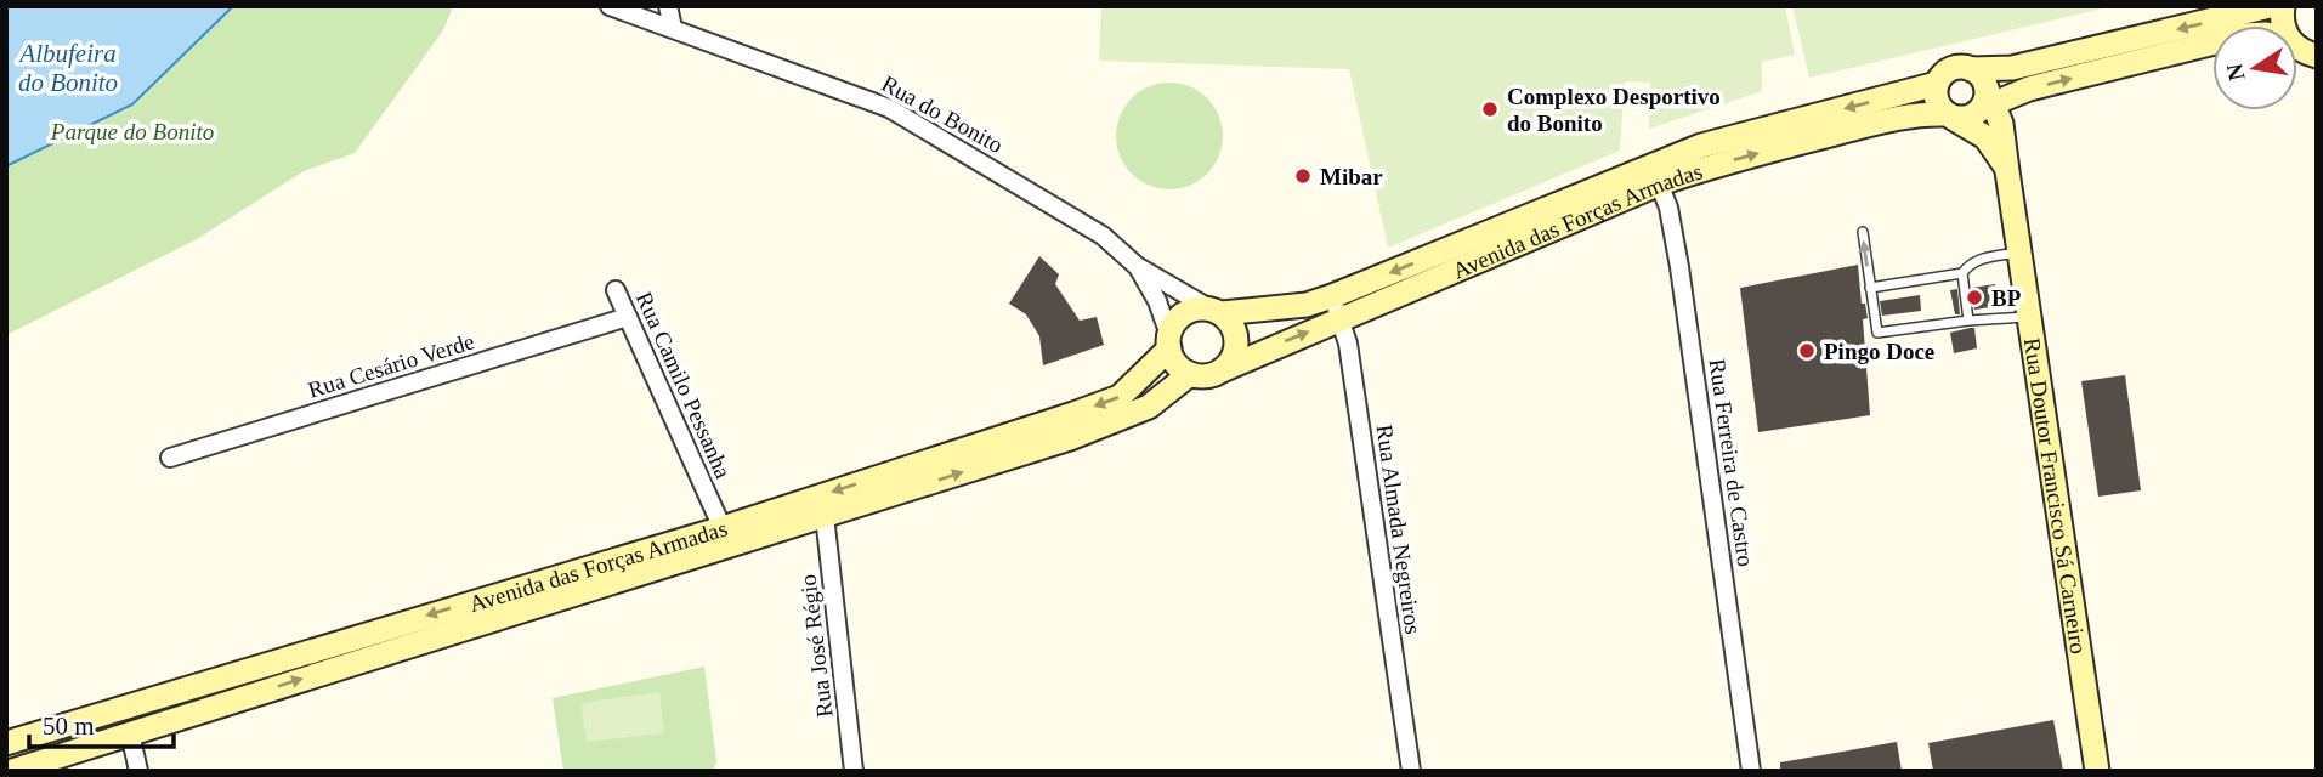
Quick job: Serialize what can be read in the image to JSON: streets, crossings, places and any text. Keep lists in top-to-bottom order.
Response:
{
  "streets": {
    "street": [
      "Rua do Bonito",
      "Avenida das Forças Armadas",
      "Rua Cesário Verde",
      "Rua Camilo Pessanha",
      "Rua Ferreira de Castro",
      "Rua Doutor Francisco Sá Carneiro",
      "Rua Almada Negreiros",
      "Rua José Régio"
    ]
  },
  "crossings": [
    ["Rua do Bonito", "Avenida das Forças Armadas"],
    ["Avenida das Forças Armadas", "Rua Camilo Pessanha"],
    ["Avenida das Forças Armadas", "Rua Ferreira de Castro"],
    ["Avenida das Forças Armadas", "Rua Doutor Francisco Sá Carneiro"],
    ["Avenida das Forças Armadas", "Rua Almada Negreiros"],
    ["Avenida das Forças Armadas", "Rua José Régio"],
    ["Rua Cesário Verde", "Rua Camilo Pessanha"]
  ],
  "water": ["Albufeira do Bonito"],
  "parks": ["Parque do Bonito"],
  "places": [
    "Complexo Desportivo do Bonito",
    "Mibar",
    "BP",
    "Pingo Doce"
  ],
  "scale_bar": "50 m",
  "north": "left"
}
